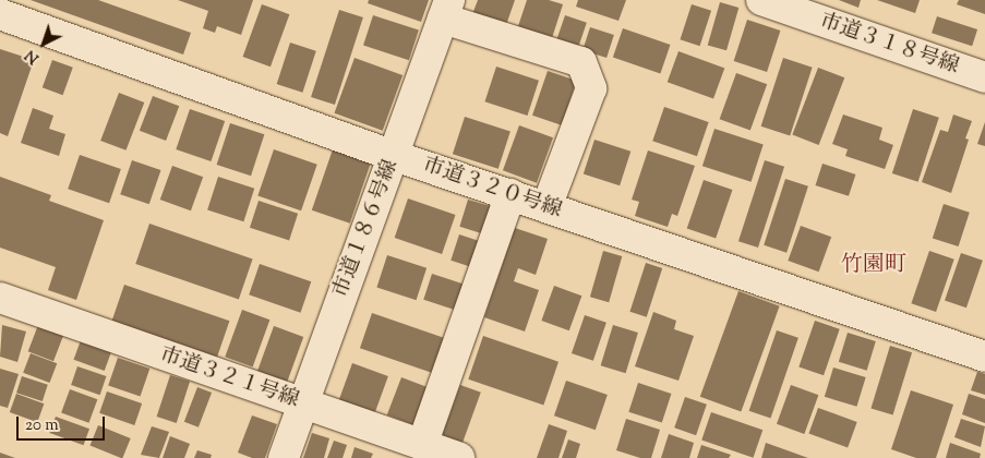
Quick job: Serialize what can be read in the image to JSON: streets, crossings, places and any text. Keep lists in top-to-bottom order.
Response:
{
  "streets": {
    "street": [
      "市道３１８号線",
      "市道３２０号線",
      "市道１８６号線",
      "市道３２１号線"
    ]
  },
  "crossings": [
    ["市道３２０号線", "市道１８６号線"],
    ["市道１８６号線", "市道３２１号線"]
  ],
  "districts": ["竹園町"],
  "scale_bar": "20 m",
  "north": "bottom left"
}
